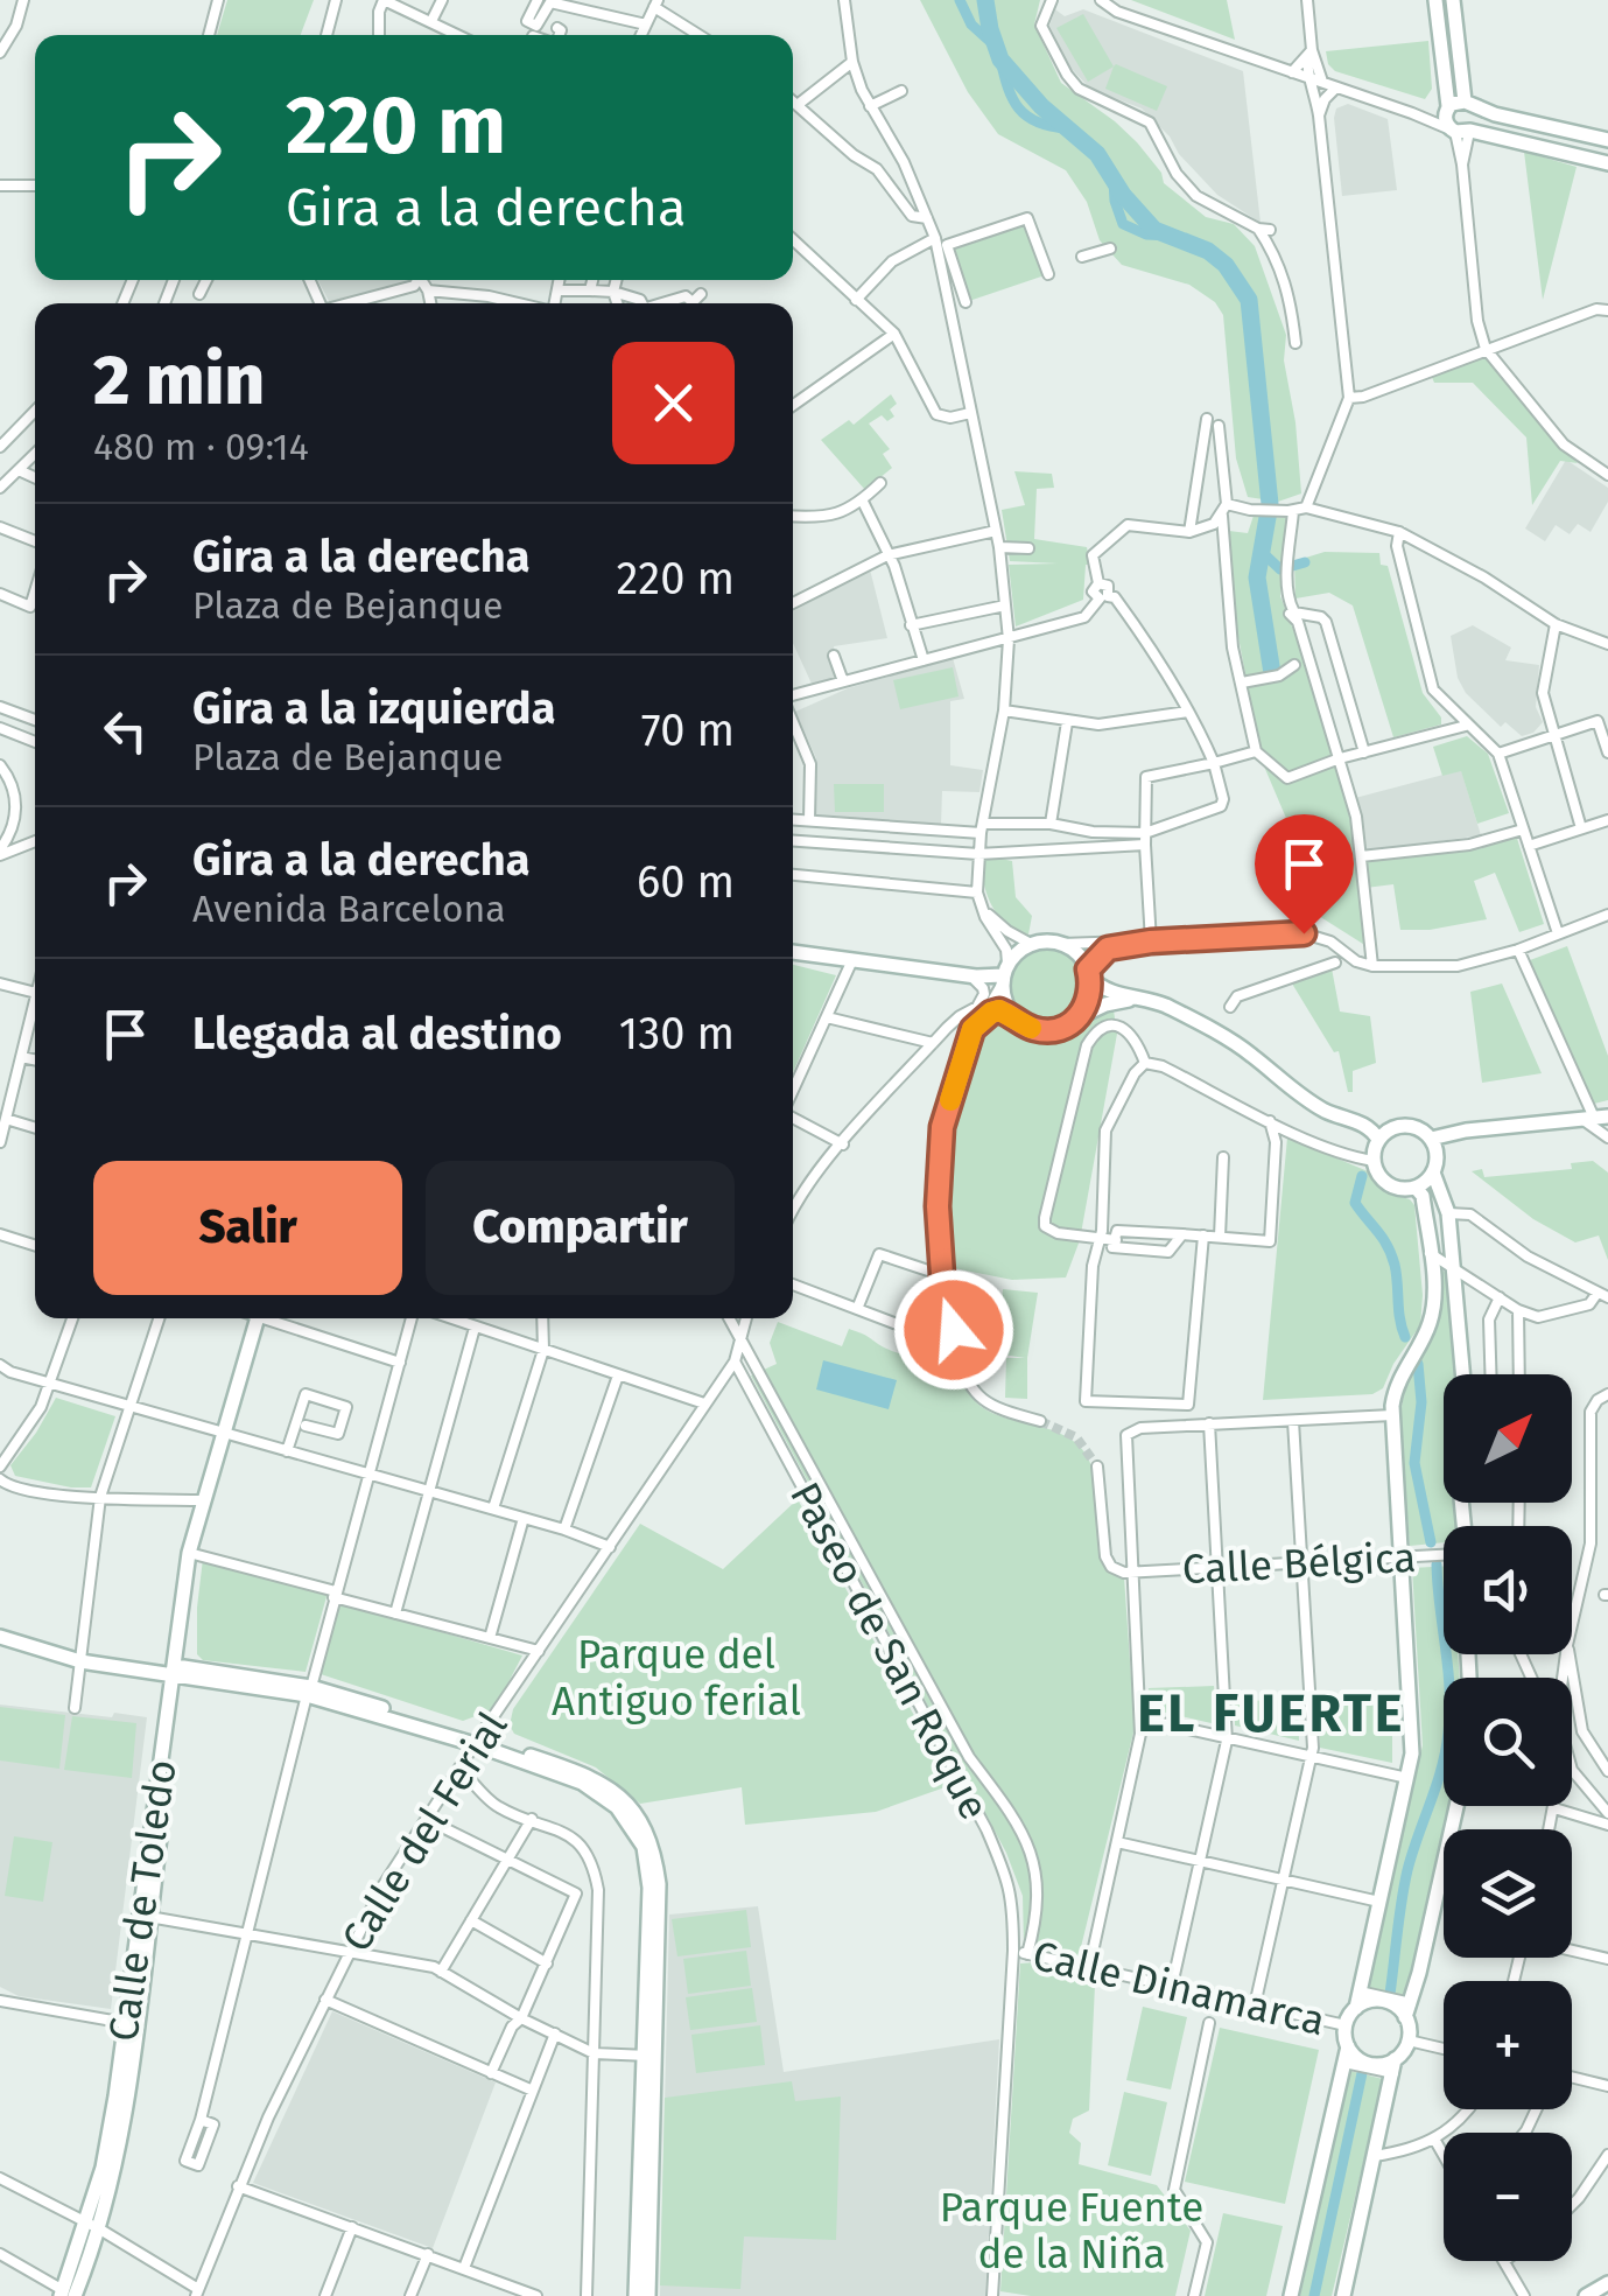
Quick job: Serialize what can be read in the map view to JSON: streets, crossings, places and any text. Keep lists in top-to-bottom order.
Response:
{
  "streets": {
    "street": [
      "Calle Bélgica",
      "Paseo de San Roque",
      "Calle del Ferial",
      "Calle de Toledo",
      "Calle Dinamarca"
    ]
  },
  "crossings": [
    ["Paseo de San Roque", "Calle del Ferial"],
    ["Paseo de San Roque", "Calle Dinamarca"]
  ],
  "districts": ["EL FUERTE"],
  "parks": ["Parque del Antiguo ferial", "Parque Fuente de la Niña"],
  "north": "top right",
  "page": {
    "turn": ["220 m", "Gira a la derecha"],
    "heading": ["2 min", "480 m · 09:14"],
    "list": [
      {
        "name": "Gira a la derecha",
        "note": "Plaza de Bejanque",
        "value": "220 m"
      },
      {
        "name": "Gira a la izquierda",
        "note": "Plaza de Bejanque",
        "value": "70 m"
      },
      {
        "name": "Gira a la derecha",
        "note": "Avenida Barcelona",
        "value": "60 m"
      },
      {
        "name": "Llegada al destino",
        "value": "130 m"
      }
    ],
    "buttons": ["Salir", "Compartir"],
    "map_buttons": ["+", "−"]
  }
}
